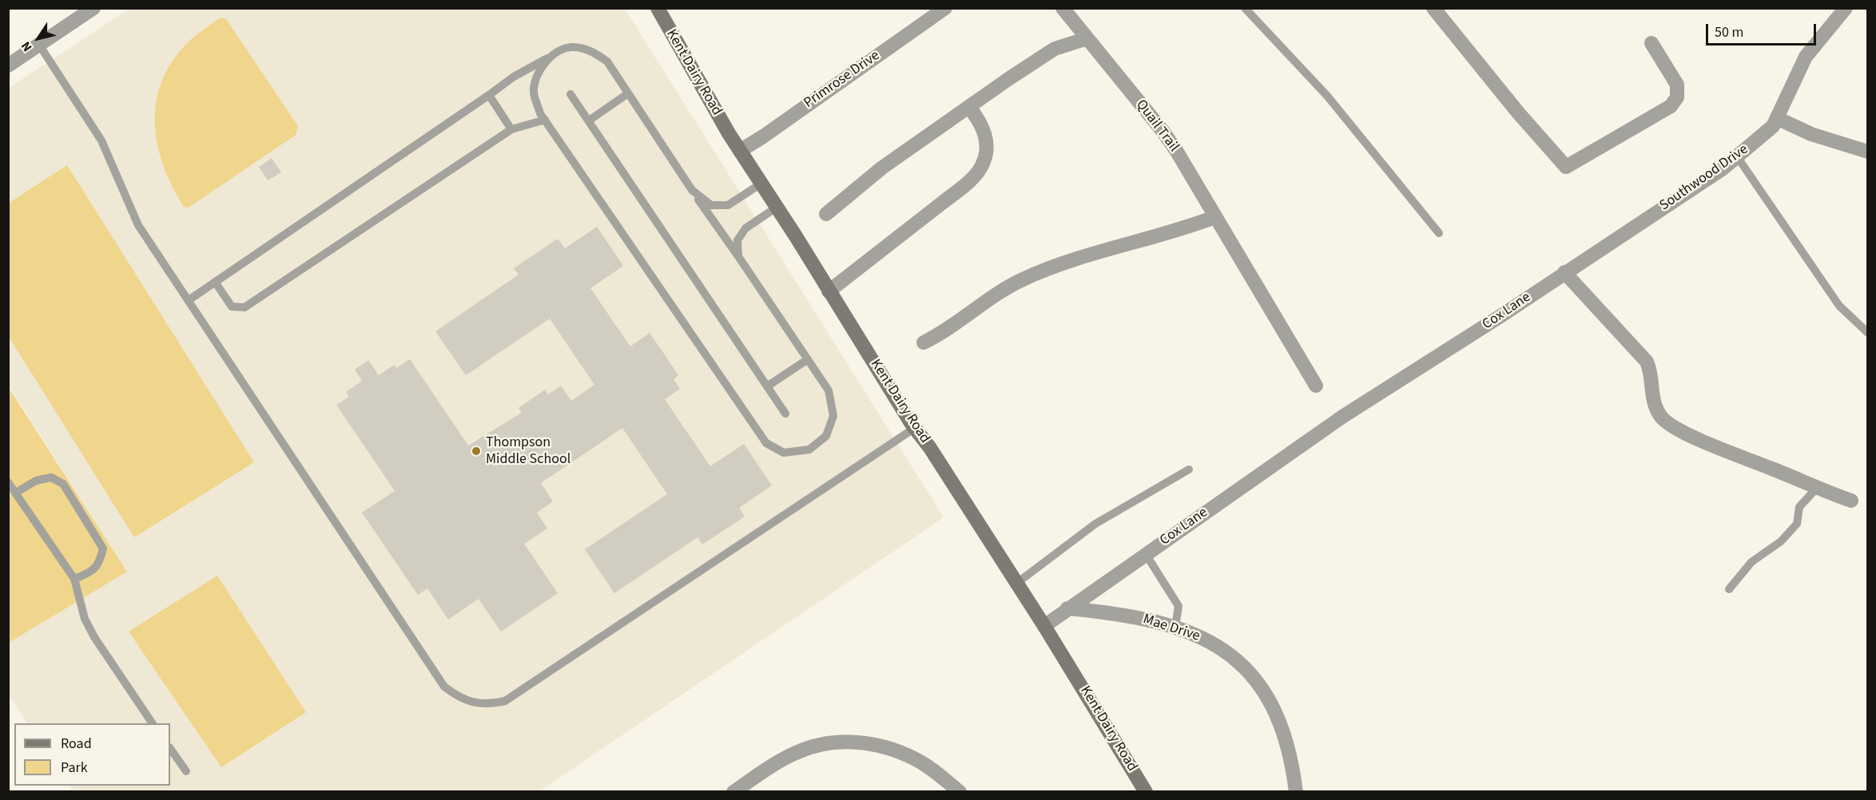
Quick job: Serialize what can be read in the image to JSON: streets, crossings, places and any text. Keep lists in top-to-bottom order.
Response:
{
  "streets": {
    "street": [
      "Kent Dairy Road",
      "Primrose Drive",
      "Quail Trail",
      "Southwood Drive",
      "Cox Lane",
      "Mae Drive"
    ]
  },
  "crossings": [
    ["Kent Dairy Road", "Primrose Drive"],
    ["Southwood Drive", "Cox Lane"],
    ["Cox Lane", "Mae Drive"]
  ],
  "places": ["Thompson Middle School"],
  "legend": ["Road", "Park"],
  "scale_bar": "50 m",
  "north": "bottom left"
}
